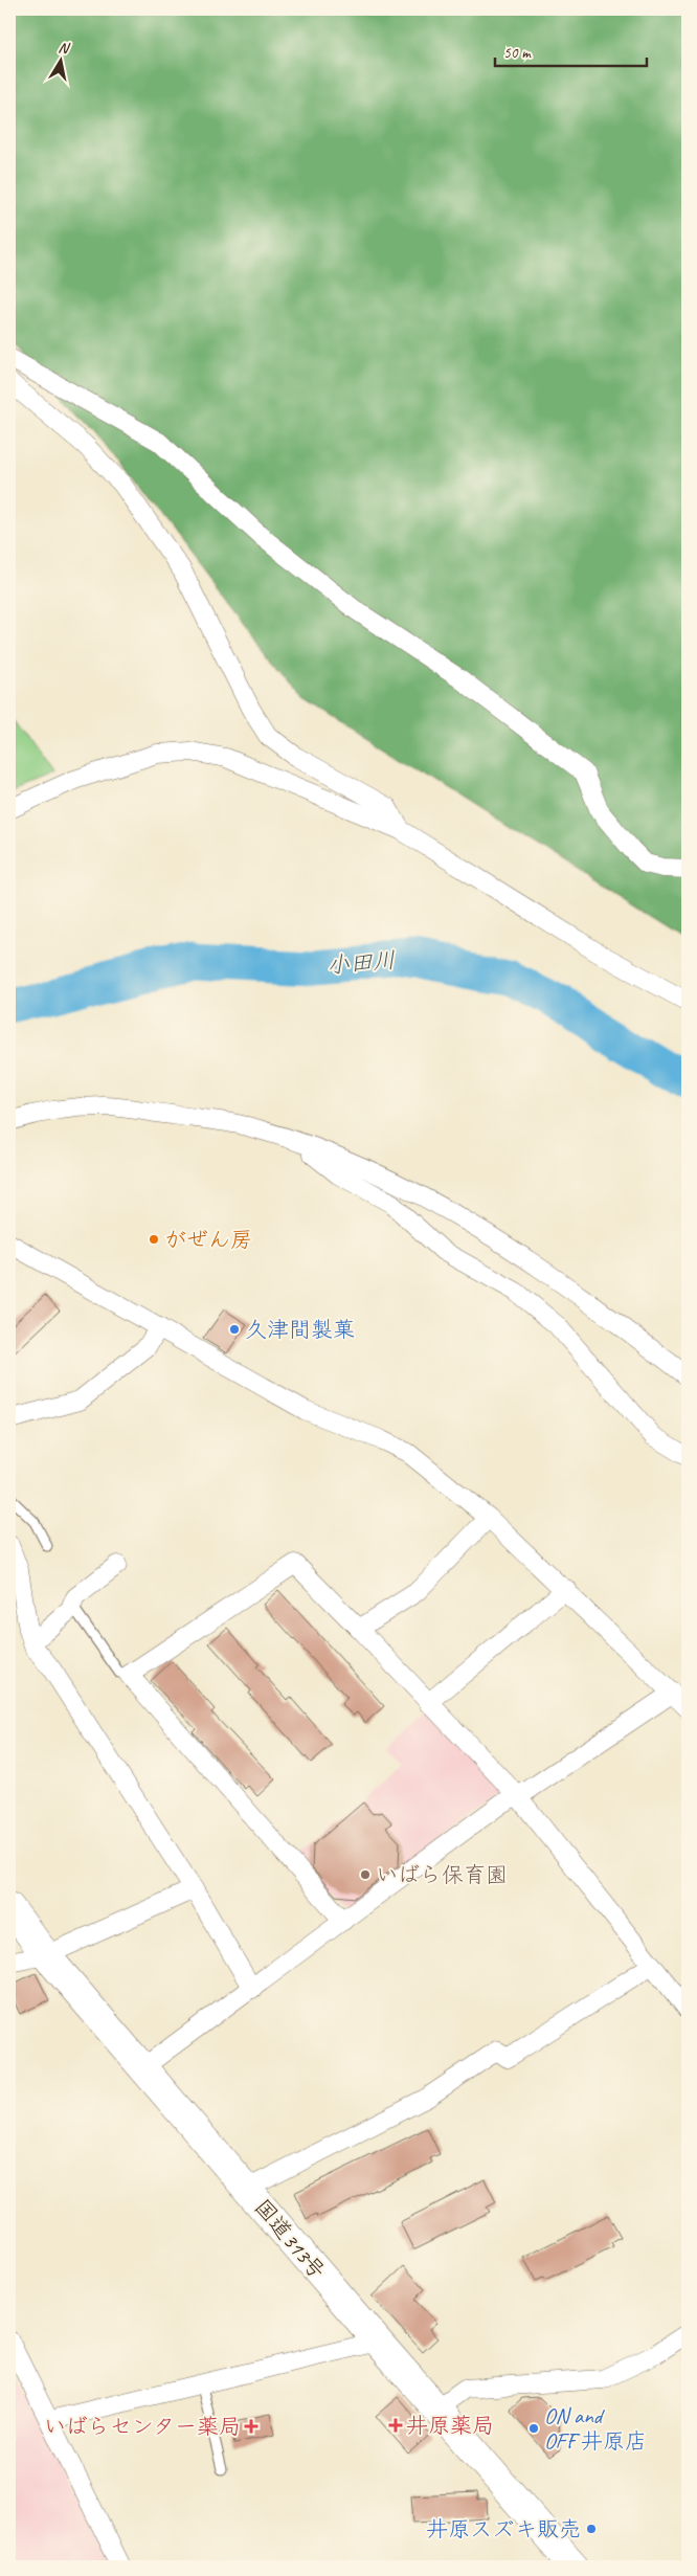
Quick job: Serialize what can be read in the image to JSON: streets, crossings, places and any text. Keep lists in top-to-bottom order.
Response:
{
  "streets": {
    "highway": ["国道313号"]
  },
  "water": ["小田川"],
  "places": {
    "other": [
      "がぜん房",
      "久津間製菓",
      "いばら保育園",
      "ON and OFF 井原店",
      "井原スズキ販売"
    ],
    "health": ["井原薬局", "いばらセンター薬局"]
  },
  "scale_bar": "50 m",
  "north": "top"
}
